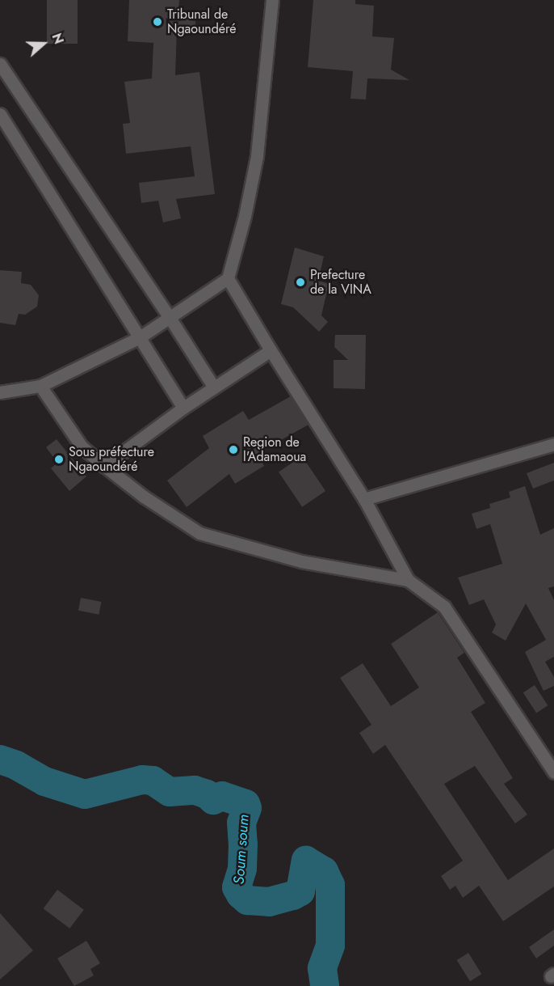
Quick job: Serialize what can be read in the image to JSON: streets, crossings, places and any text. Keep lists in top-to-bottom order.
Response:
{
  "water": ["Soum soum"],
  "places": [
    "Tribunal de Ngaoundéré",
    "Prefecture de la VINA",
    "Region de l'Adamaoua",
    "Sous préfecture Ngaoundéré"
  ],
  "north": "right"
}
